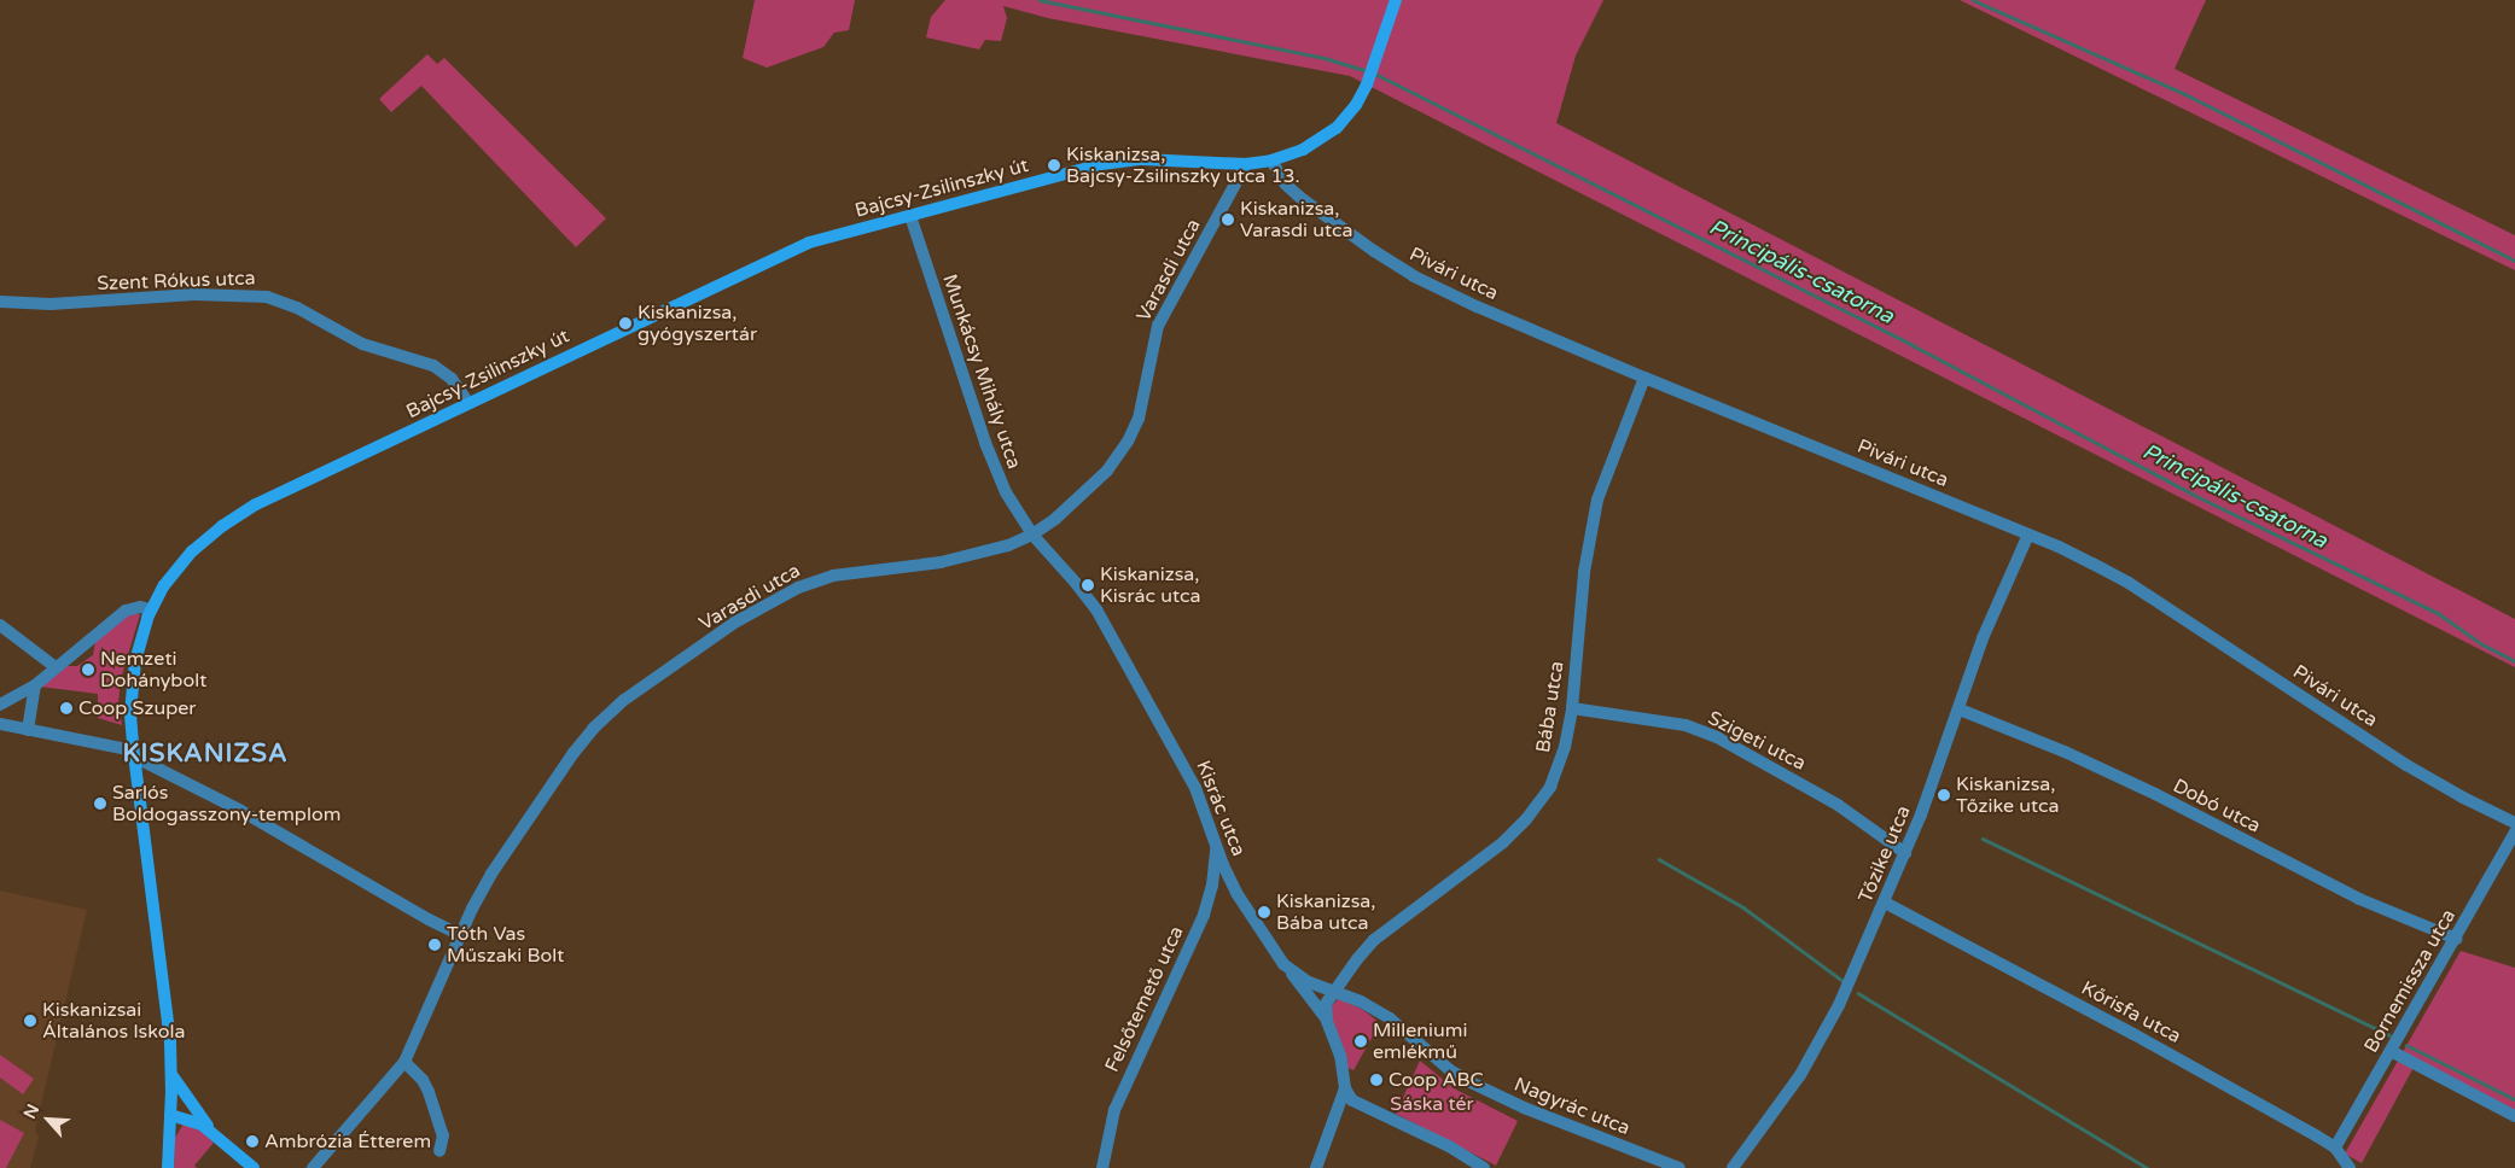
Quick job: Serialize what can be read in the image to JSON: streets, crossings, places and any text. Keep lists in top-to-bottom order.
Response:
{
  "streets": {
    "street": [
      "Bajcsy-Zsilinszky út",
      "Varasdi utca",
      "Pivári utca",
      "Szent Rókus utca",
      "Munkácsy Mihály utca",
      "Bába utca",
      "Szigeti utca",
      "Dobó utca",
      "Kisrác utca",
      "Tőzike utca",
      "Bornemissza utca",
      "Felsőtemető utca",
      "Kőrisfa utca",
      "Nagyrác utca"
    ]
  },
  "crossings": [
    ["Bajcsy-Zsilinszky út", "Varasdi utca"],
    ["Bajcsy-Zsilinszky út", "Pivári utca"],
    ["Bajcsy-Zsilinszky út", "Szent Rókus utca"],
    ["Bajcsy-Zsilinszky út", "Munkácsy Mihály utca"],
    ["Varasdi utca", "Munkácsy Mihály utca"],
    ["Varasdi utca", "Kisrác utca"],
    ["Pivári utca", "Bába utca"],
    ["Pivári utca", "Tőzike utca"],
    ["Munkácsy Mihály utca", "Kisrác utca"],
    ["Bába utca", "Szigeti utca"],
    ["Bába utca", "Kisrác utca"],
    ["Bába utca", "Nagyrác utca"],
    ["Szigeti utca", "Tőzike utca"],
    ["Dobó utca", "Tőzike utca"],
    ["Dobó utca", "Bornemissza utca"],
    ["Kisrác utca", "Felsőtemető utca"],
    ["Kisrác utca", "Nagyrác utca"],
    ["Tőzike utca", "Kőrisfa utca"],
    ["Bornemissza utca", "Kőrisfa utca"]
  ],
  "districts": ["KISKANIZSA"],
  "water": ["Principális-csatorna"],
  "parks": ["Sáska tér"],
  "places": [
    "Kiskanizsa, Bajcsy-Zsilinszky utca 13.",
    "Kiskanizsa, Varasdi utca",
    "Kiskanizsa, gyógyszertár",
    "Kiskanizsa, Kisrác utca",
    "Nemzeti Dohánybolt",
    "Coop Szuper",
    "Kiskanizsa, Tőzike utca",
    "Sarlós Boldogasszony-templom",
    "Kiskanizsa, Bába utca",
    "Tóth Vas Műszaki Bolt",
    "Kiskanizsai Általános Iskola",
    "Milleniumi emlékmű",
    "Coop ABC",
    "Ambrózia Étterem"
  ],
  "north": "top left"
}
